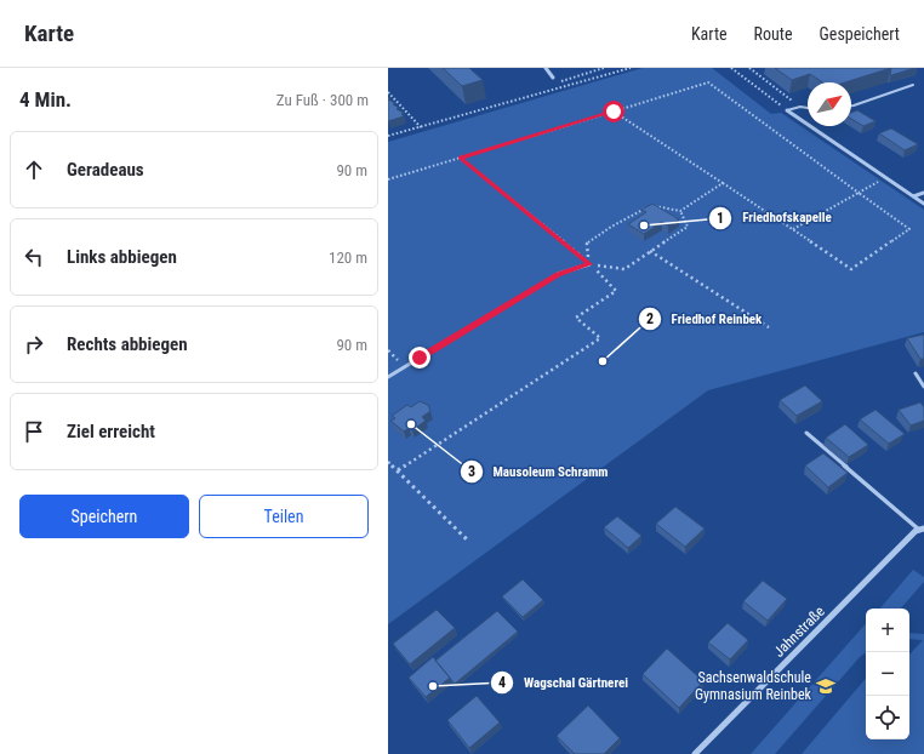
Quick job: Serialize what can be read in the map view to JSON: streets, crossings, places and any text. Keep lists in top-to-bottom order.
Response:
{
  "streets": {
    "street": ["Jahnstraße"]
  },
  "places": {
    "other": [
      "Friedhofskapelle",
      "Friedhof Reinbek",
      "Mausoleum Schramm",
      "Wagschal Gärtnerei"
    ],
    "school or university": ["Sachsenwaldschule Gymnasium Reinbek"]
  },
  "north": "top right",
  "page": {
    "header": "Karte",
    "nav": ["Karte", "Route", "Gespeichert"],
    "heading": ["4 Min.", "Zu Fuß · 300 m"],
    "list": [
      ["Geradeaus", "90 m"],
      ["Links abbiegen", "120 m"],
      ["Rechts abbiegen", "90 m"],
      "Ziel erreicht"
    ],
    "buttons": ["Speichern", "Teilen"],
    "map_buttons": ["+", "−"]
  }
}
